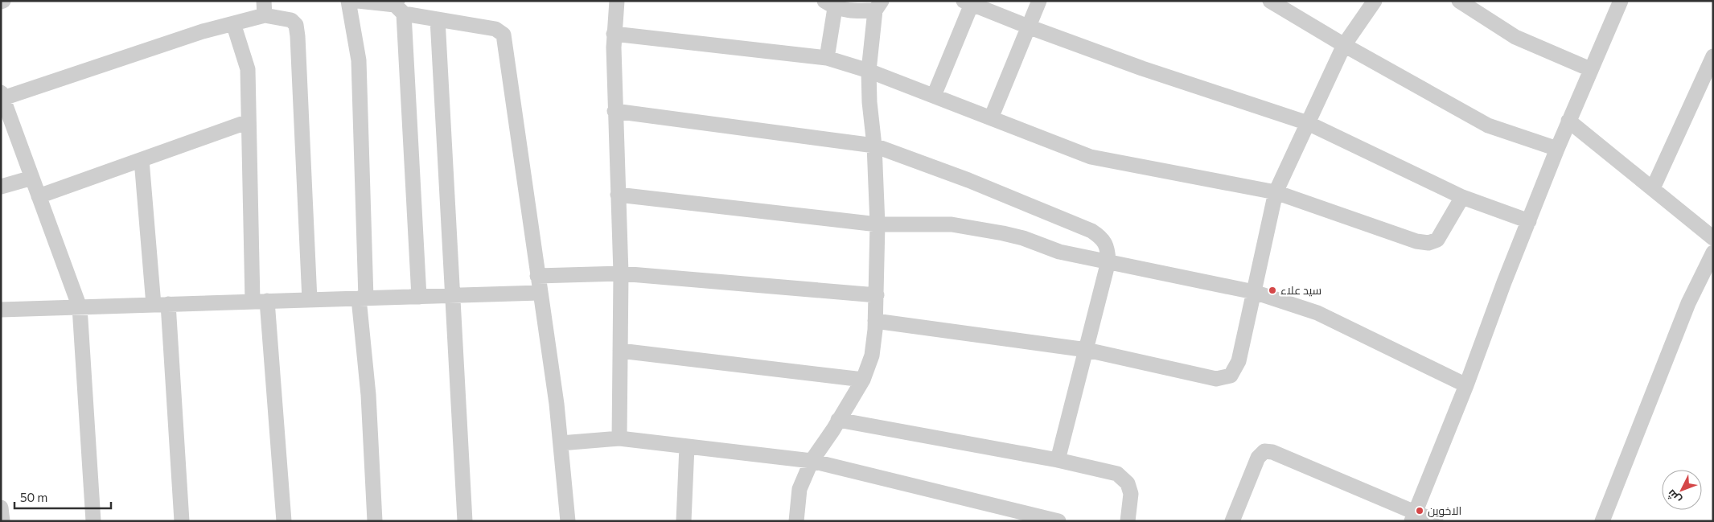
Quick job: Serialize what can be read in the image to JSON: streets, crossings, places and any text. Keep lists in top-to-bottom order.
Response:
{
  "places": ["سيد علاء", "الاخوين"],
  "scale_bar": "50 m",
  "north": "bottom left"
}
